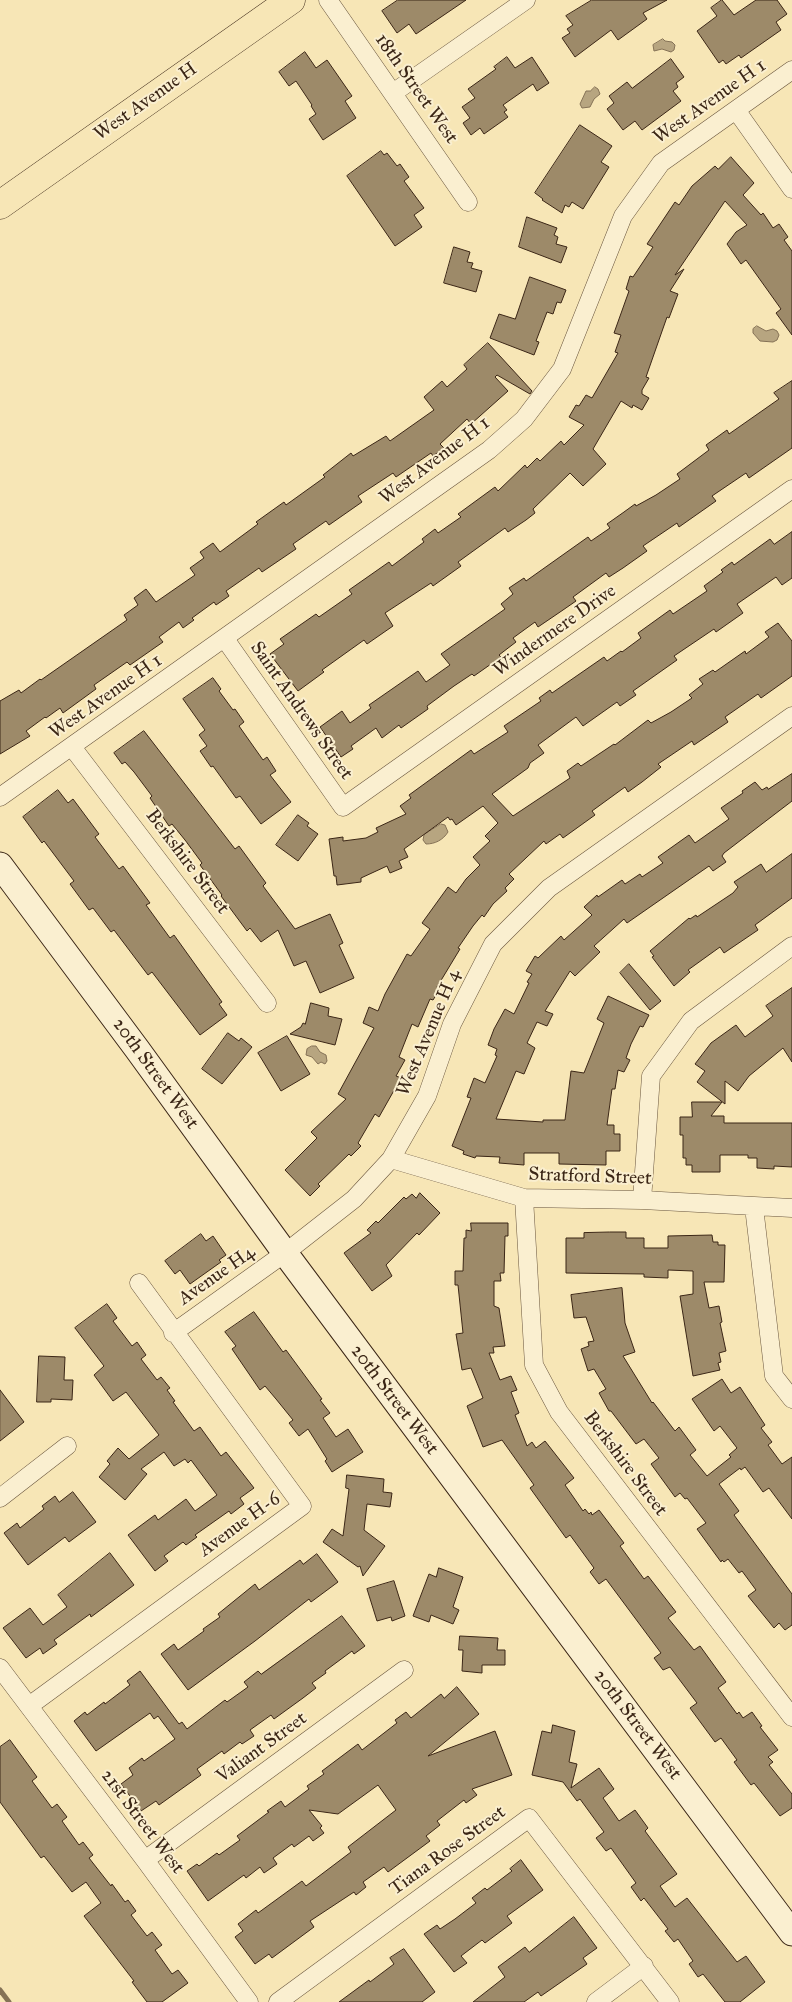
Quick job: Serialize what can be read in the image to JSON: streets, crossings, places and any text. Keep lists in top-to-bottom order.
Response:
{
  "streets": {
    "main road": ["West Avenue H", "20th Street West"],
    "street": [
      "18th Street West",
      "West Avenue H 1",
      "Windermere Drive",
      "Saint Andrews Street",
      "Berkshire Street",
      "West Avenue H 4",
      "Stratford Street",
      "Avenue H4",
      "Avenue H-6",
      "Valiant Street",
      "21st Street West",
      "Tiana Rose Street"
    ]
  },
  "crossings": [
    ["West Avenue H 1", "Saint Andrews Street"],
    ["West Avenue H 1", "Berkshire Street"],
    ["Windermere Drive", "Saint Andrews Street"],
    ["Berkshire Street", "Stratford Street"],
    ["West Avenue H 4", "20th Street West"],
    ["West Avenue H 4", "Stratford Street"],
    ["West Avenue H 4", "Avenue H4"],
    ["20th Street West", "Avenue H4"],
    ["Avenue H4", "Avenue H-6"],
    ["Avenue H-6", "21st Street West"],
    ["Valiant Street", "21st Street West"]
  ]
}
